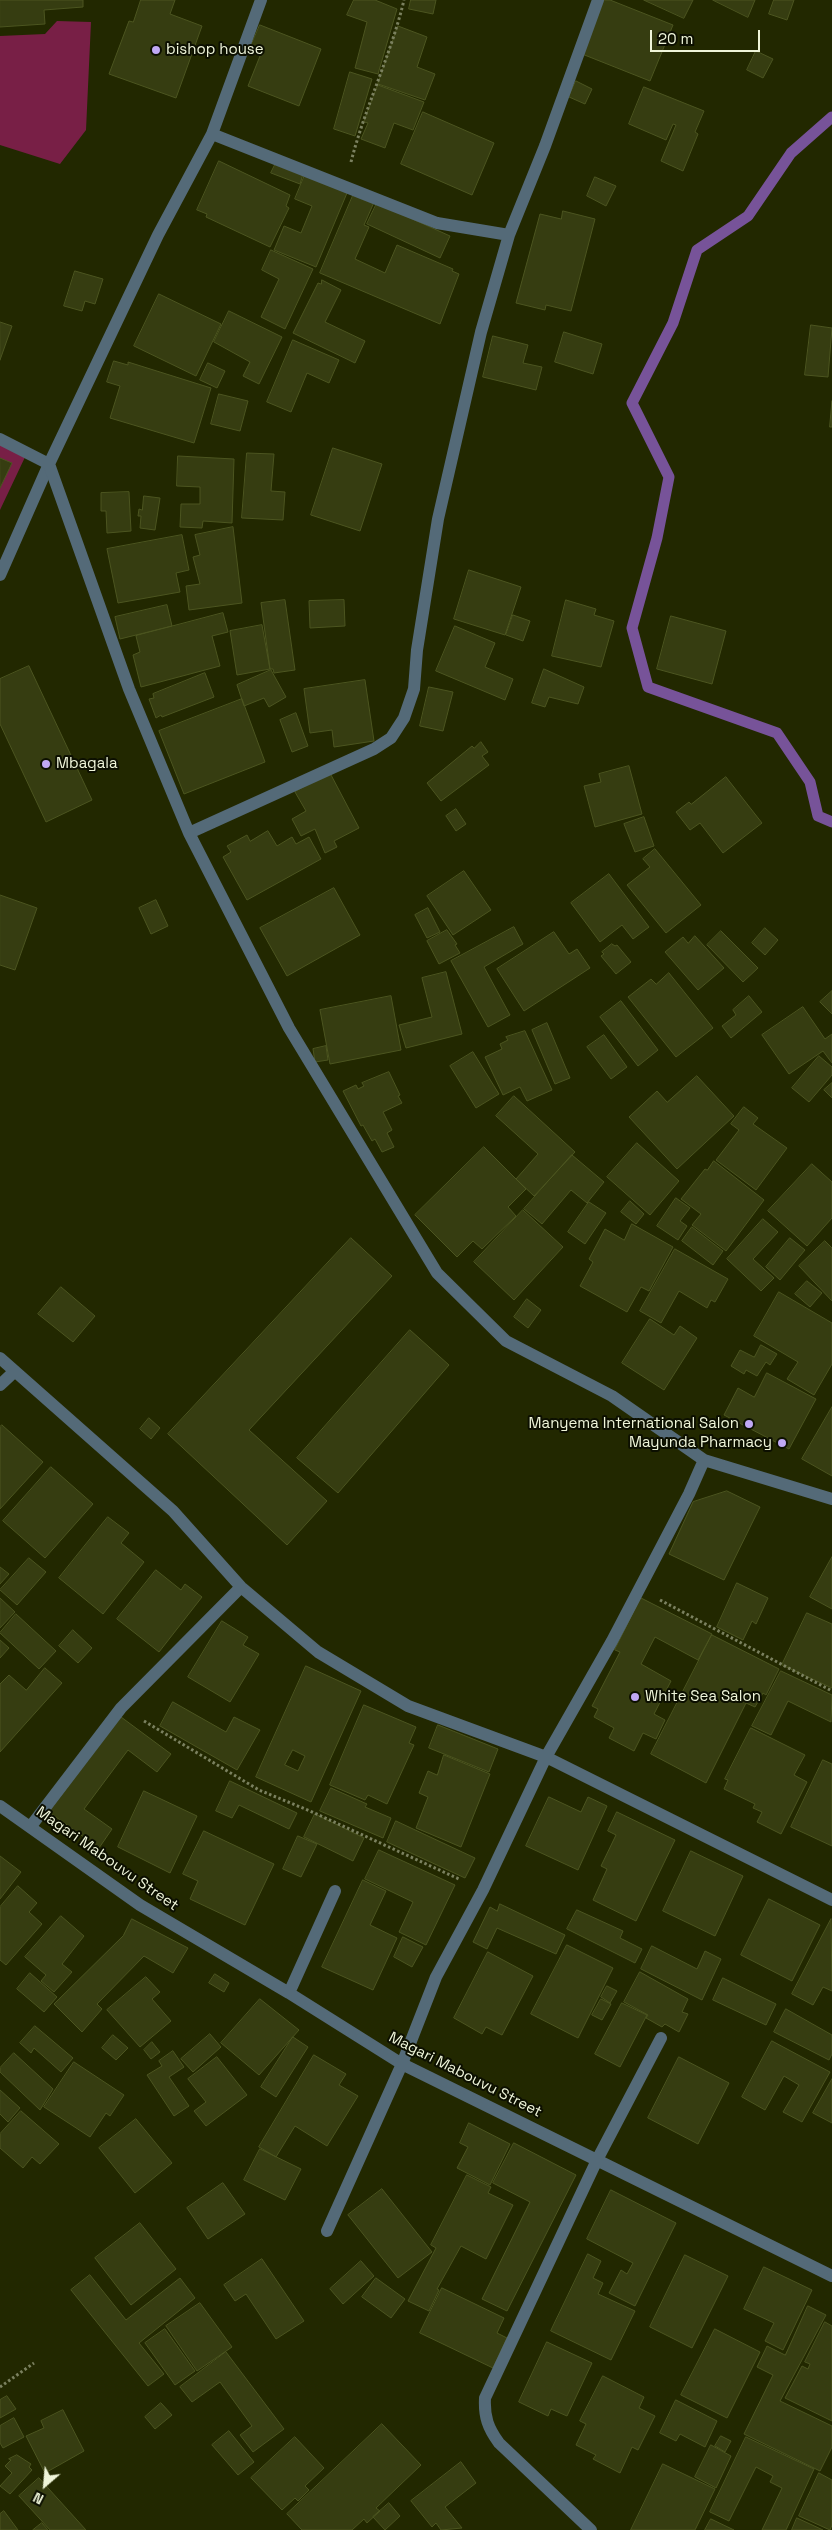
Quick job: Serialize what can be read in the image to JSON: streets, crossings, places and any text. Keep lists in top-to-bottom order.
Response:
{
  "streets": {
    "street": ["Magari Mabouvu Street"]
  },
  "places": [
    "bishop house",
    "Mbagala",
    "Manyema International Salon",
    "Mayunda Pharmacy",
    "White Sea Salon"
  ],
  "scale_bar": "20 m",
  "north": "bottom left"
}
